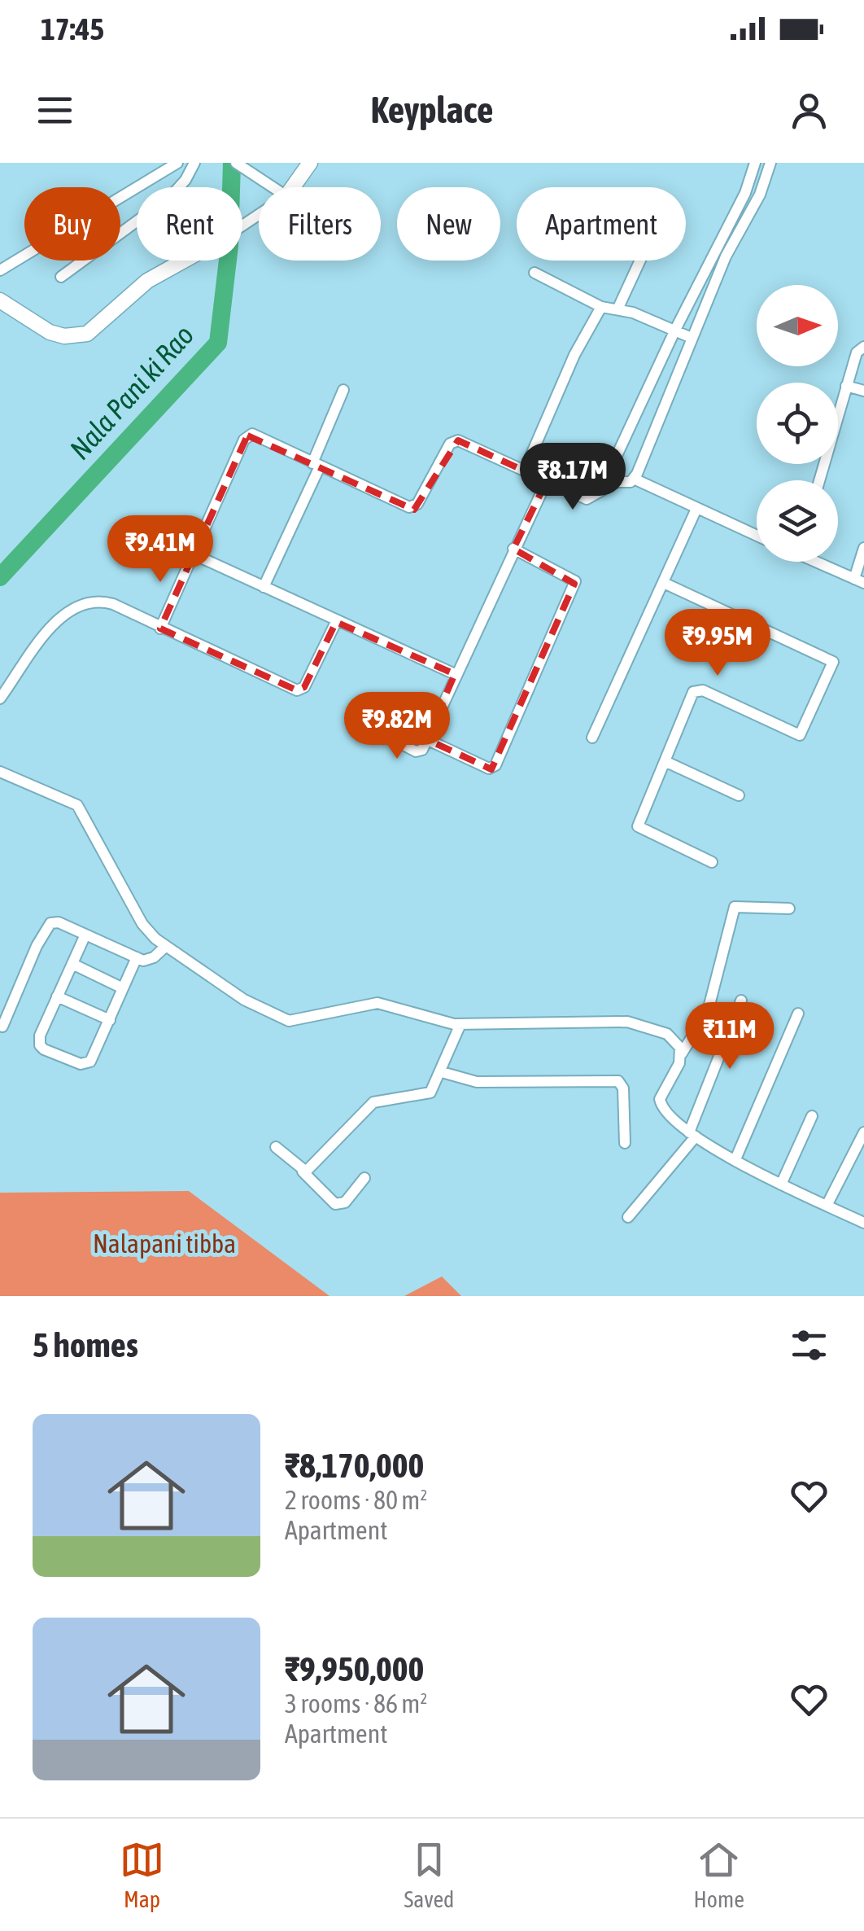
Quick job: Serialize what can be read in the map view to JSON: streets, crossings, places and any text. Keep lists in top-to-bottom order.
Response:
{
  "water": ["Nala Pani ki Rao"],
  "parks": ["Nalapani tibba"],
  "north": "right",
  "page": {
    "status": "17:45",
    "header": "Keyplace",
    "chip": [
      "Buy",
      "Rent",
      "Filters",
      "New",
      "Apartment"
    ],
    "price": [
      "₹8.17M",
      "₹9.41M",
      "₹9.95M",
      "₹9.82M",
      "₹11M"
    ],
    "heading": "5 homes",
    "list": [
      {
        "name": "₹8,170,000",
        "note": "2 rooms · 80 m² · Apartment"
      },
      {
        "name": "₹9,950,000",
        "note": "3 rooms · 86 m² · Apartment"
      }
    ],
    "tabs": ["Map", "Saved", "Home"]
  }
}
